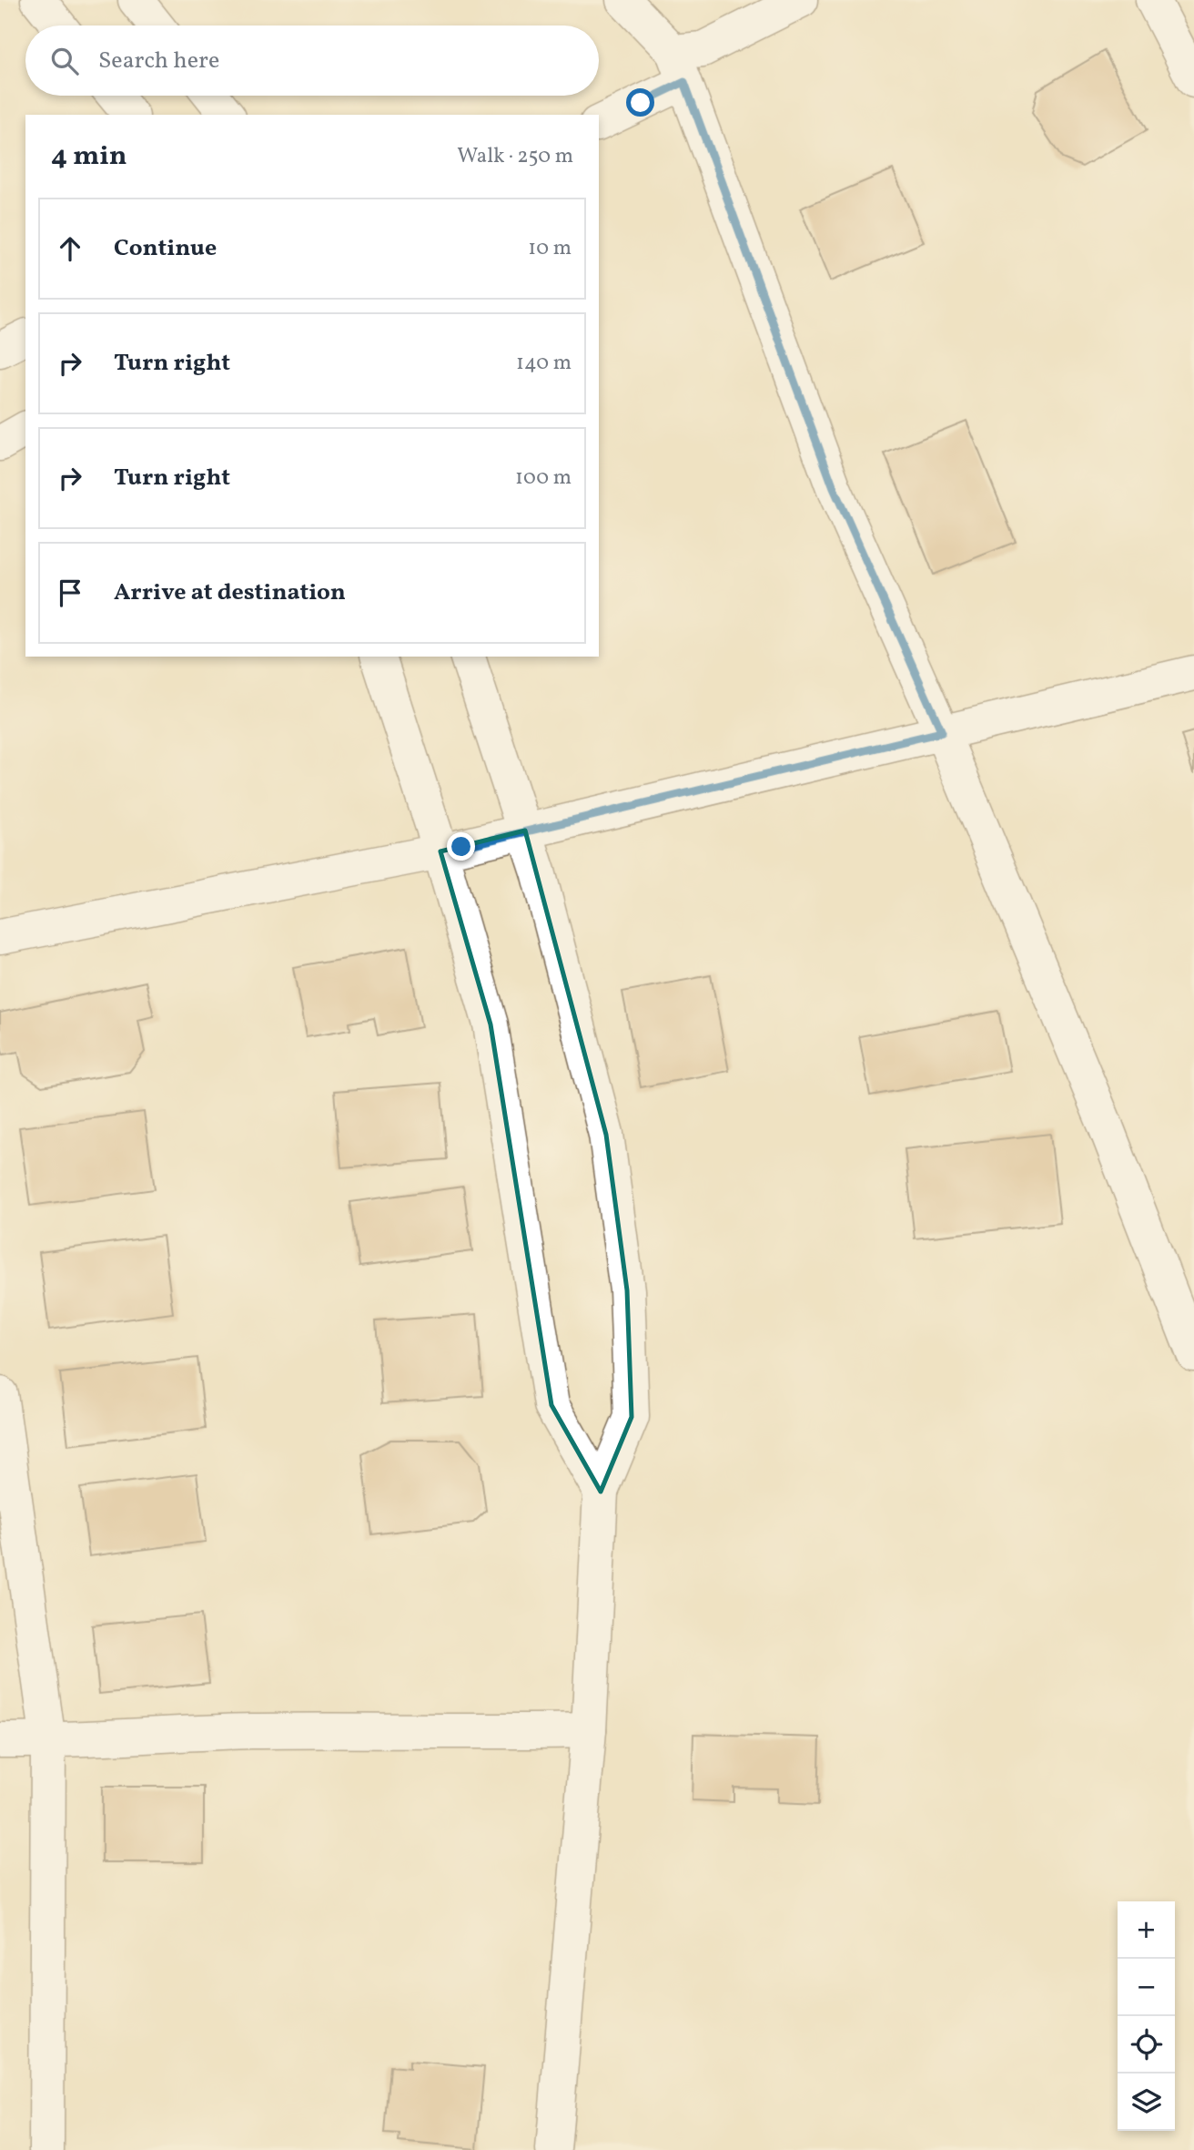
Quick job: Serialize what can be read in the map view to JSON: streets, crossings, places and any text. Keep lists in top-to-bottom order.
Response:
{
  "page": {
    "search": "Search here",
    "heading": ["4 min", "Walk · 250 m"],
    "list": [
      ["Continue", "10 m"],
      ["Turn right", "140 m"],
      ["Turn right", "100 m"],
      "Arrive at destination"
    ],
    "map_buttons": ["+", "−"]
  }
}
